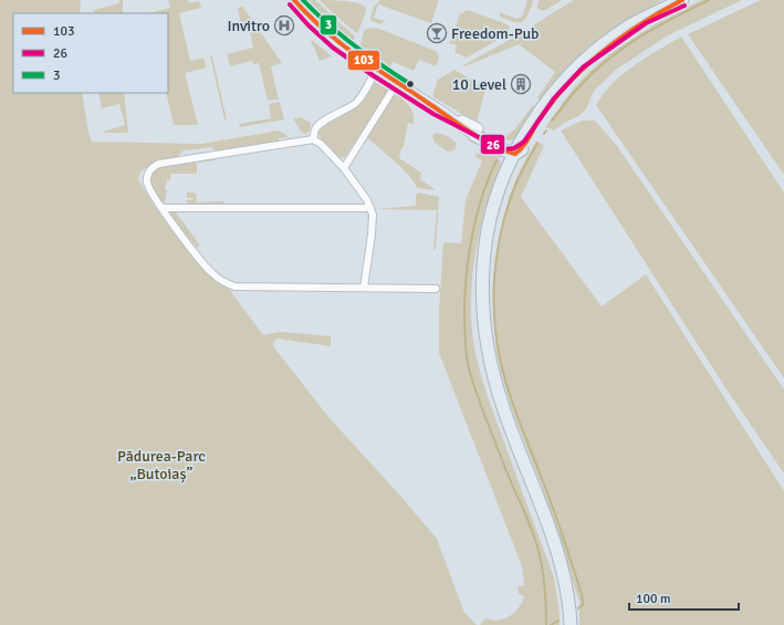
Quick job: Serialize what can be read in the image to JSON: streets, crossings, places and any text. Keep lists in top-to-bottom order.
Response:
{
  "parks": ["Pădurea-Parc „Butoiaș”"],
  "places": {
    "hospital": ["Invitro"],
    "bar": ["Freedom-Pub"],
    "building": ["10 Level"]
  },
  "lines": ["transit line 103", "transit line 3", "transit line 26"],
  "legend": ["103", "26", "3"],
  "scale_bar": "100 m"
}
